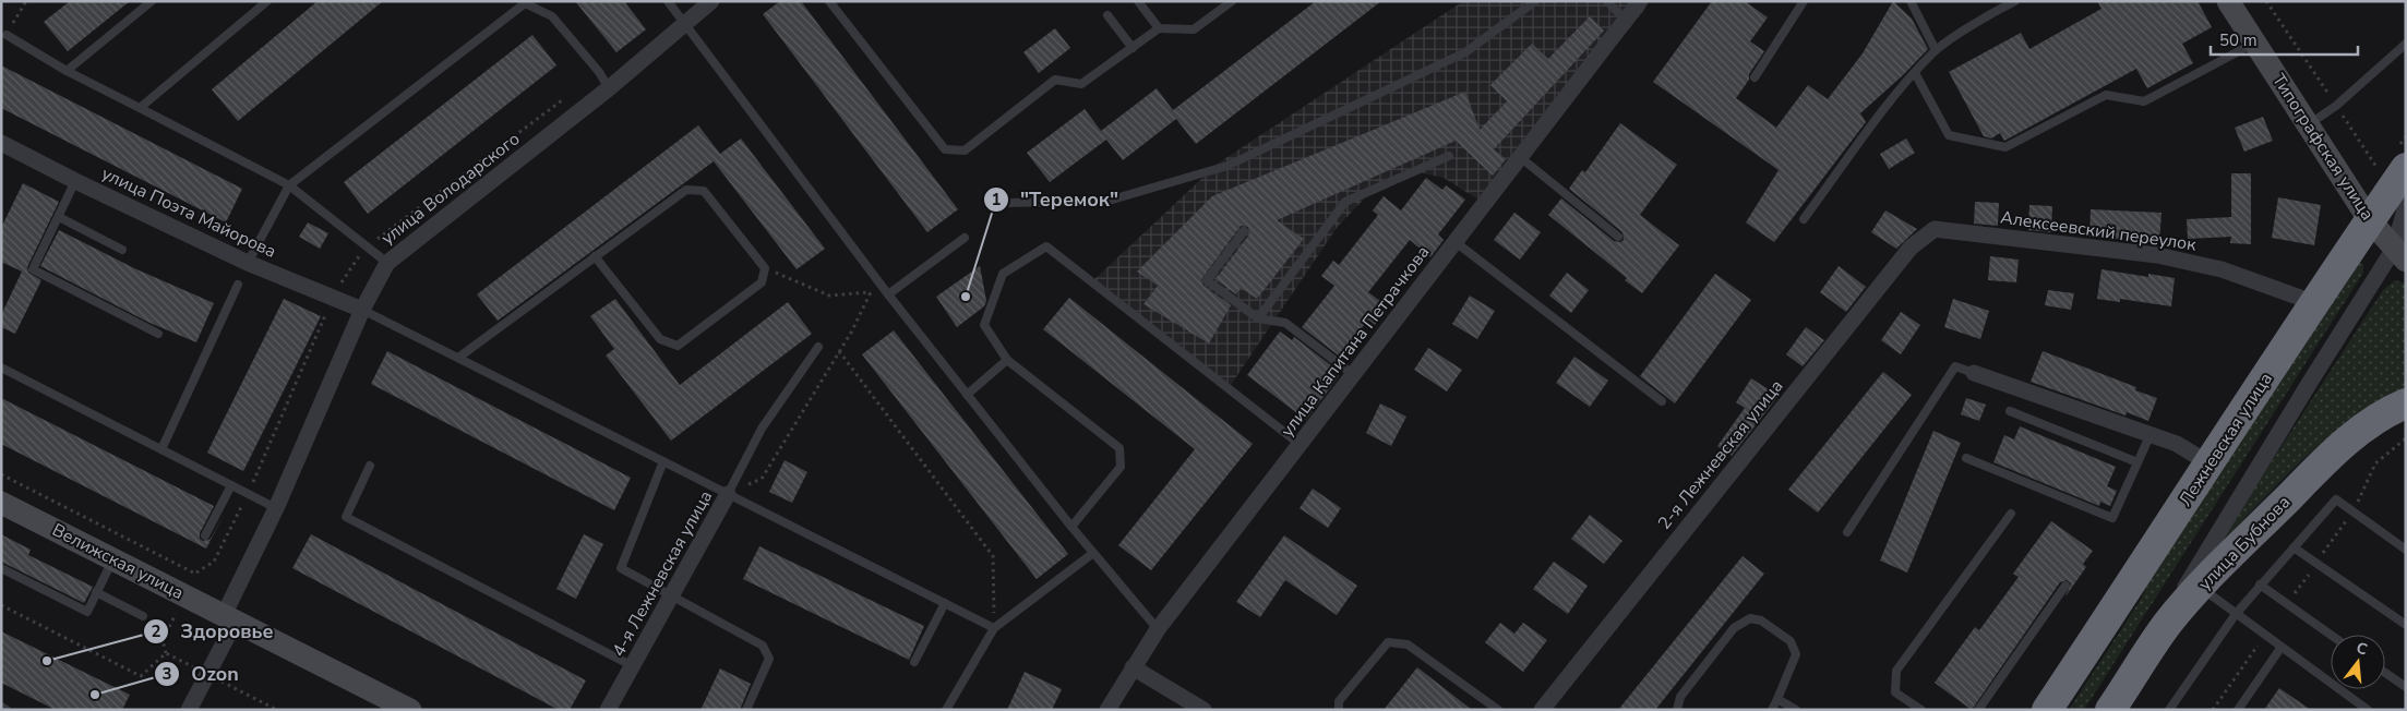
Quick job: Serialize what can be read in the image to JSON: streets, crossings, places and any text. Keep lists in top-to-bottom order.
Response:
{
  "streets": {
    "highway": ["Лежневская улица", "улица Бубнова"],
    "main road": ["Типографская улица", "Велижская улица"],
    "street": [
      "улица Володарского",
      "улица Поэта Майорова",
      "Алексеевский переулок",
      "улица Капитана Петрачкова",
      "2-я Лежневская улица",
      "4-я Лежневская улица"
    ]
  },
  "crossings": [
    ["Типографская улица", "Лежневская улица"],
    ["улица Володарского", "улица Поэта Майорова"],
    ["улица Володарского", "Велижская улица"],
    ["Алексеевский переулок", "Лежневская улица"],
    ["Алексеевский переулок", "2-я Лежневская улица"]
  ],
  "places": ["\"Теремок\"", "Здоровье", "Ozon"],
  "scale_bar": "50 m",
  "north": "top"
}
